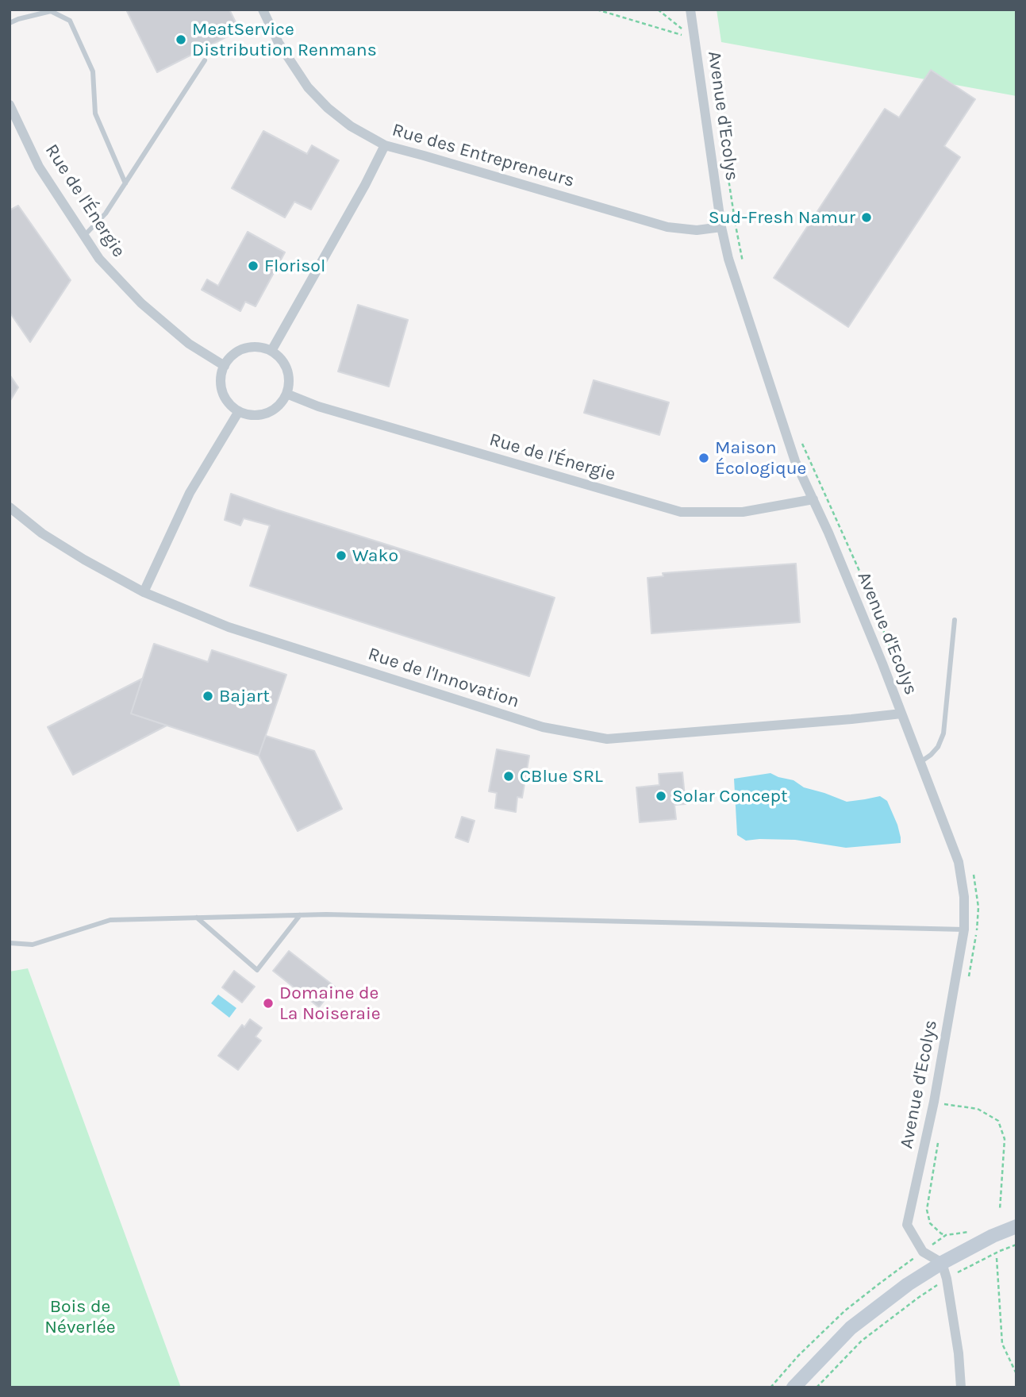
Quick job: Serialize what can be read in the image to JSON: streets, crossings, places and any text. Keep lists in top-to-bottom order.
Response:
{
  "streets": {
    "street": [
      "Avenue d'Ecolys",
      "Rue des Entrepreneurs",
      "Rue de l'Énergie",
      "Rue de l'Innovation"
    ]
  },
  "crossings": [
    ["Avenue d'Ecolys", "Rue des Entrepreneurs"],
    ["Avenue d'Ecolys", "Rue de l'Énergie"],
    ["Avenue d'Ecolys", "Rue de l'Innovation"]
  ],
  "parks": ["Bois de Néverlée"],
  "places": [
    "MeatService Distribution Renmans",
    "Sud-Fresh Namur",
    "Florisol",
    "Maison Écologique",
    "Wako",
    "Bajart",
    "CBlue SRL",
    "Solar Concept",
    "Domaine de La Noiseraie"
  ]
}
